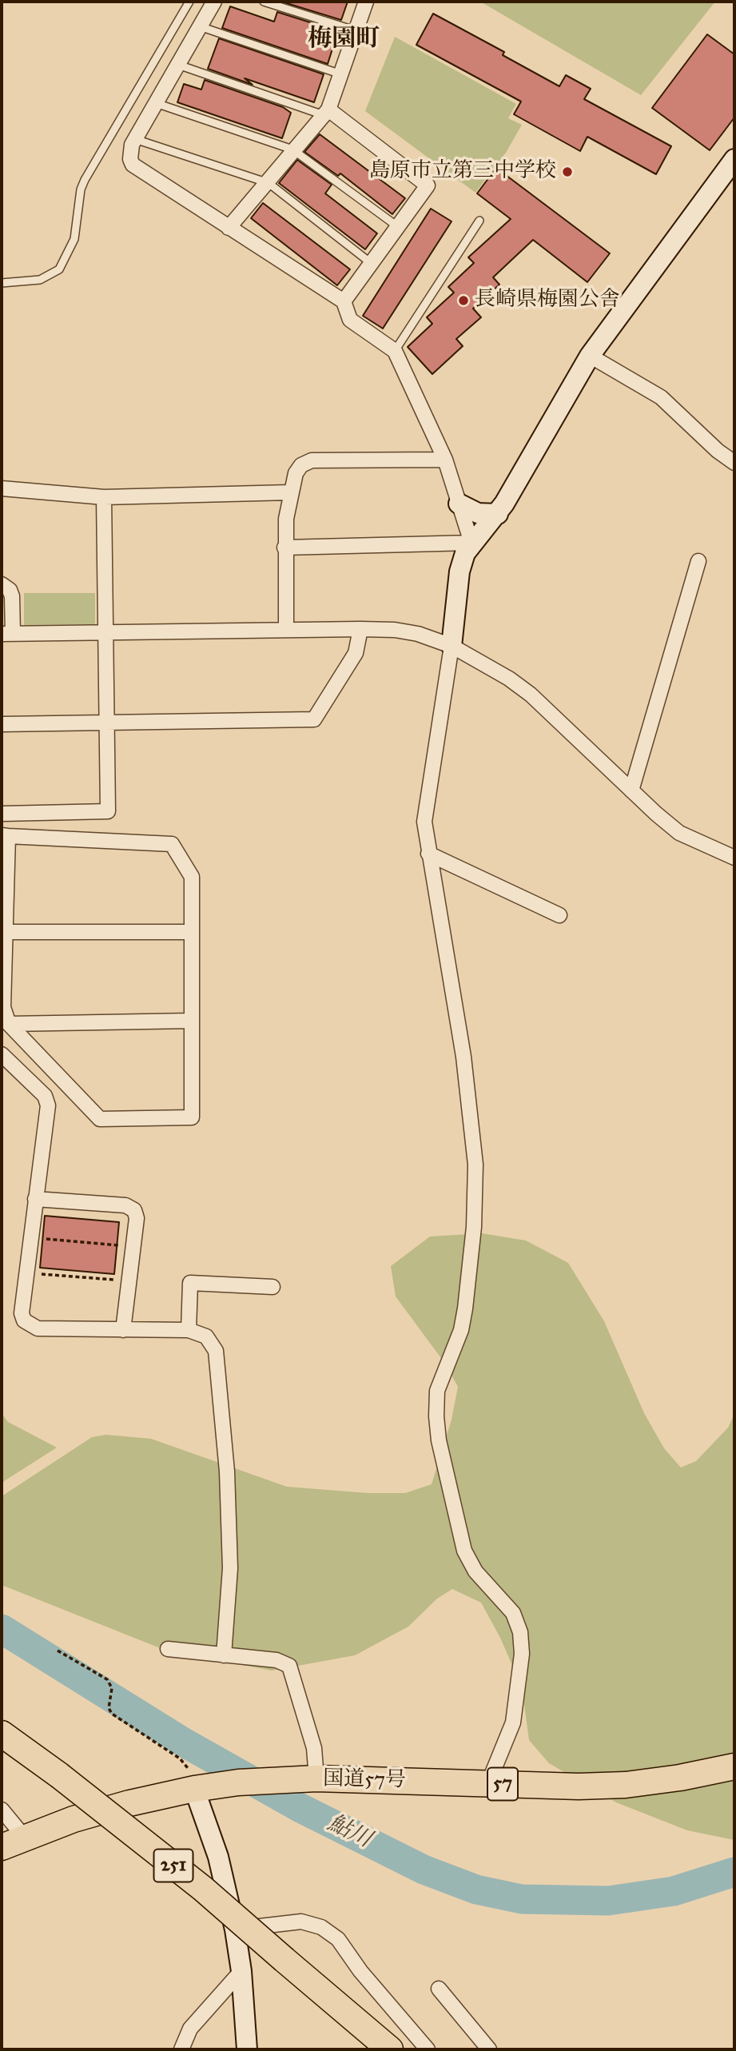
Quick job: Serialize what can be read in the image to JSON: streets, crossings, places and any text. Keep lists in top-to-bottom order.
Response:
{
  "streets": {
    "highway": ["国道57号", "57", "251"]
  },
  "districts": ["梅園町"],
  "water": ["鮎川"],
  "places": ["島原市立第三中学校", "長崎県梅園公舎"]
}
